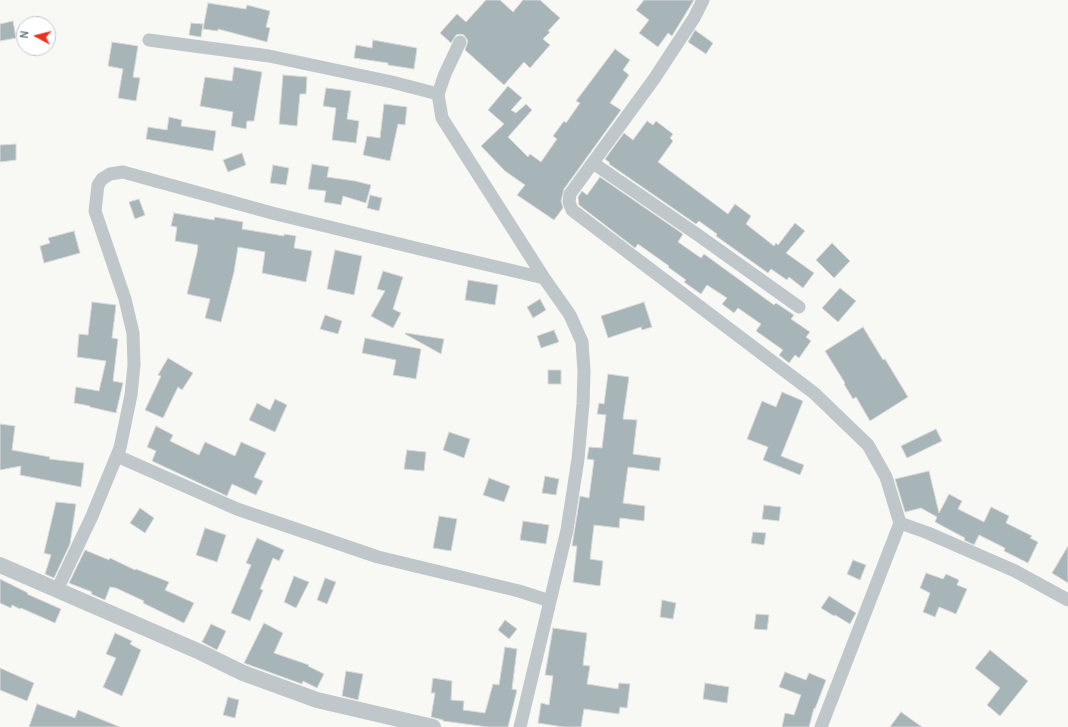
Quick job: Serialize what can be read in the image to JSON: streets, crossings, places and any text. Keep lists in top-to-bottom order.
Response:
{
  "north": "left"
}
